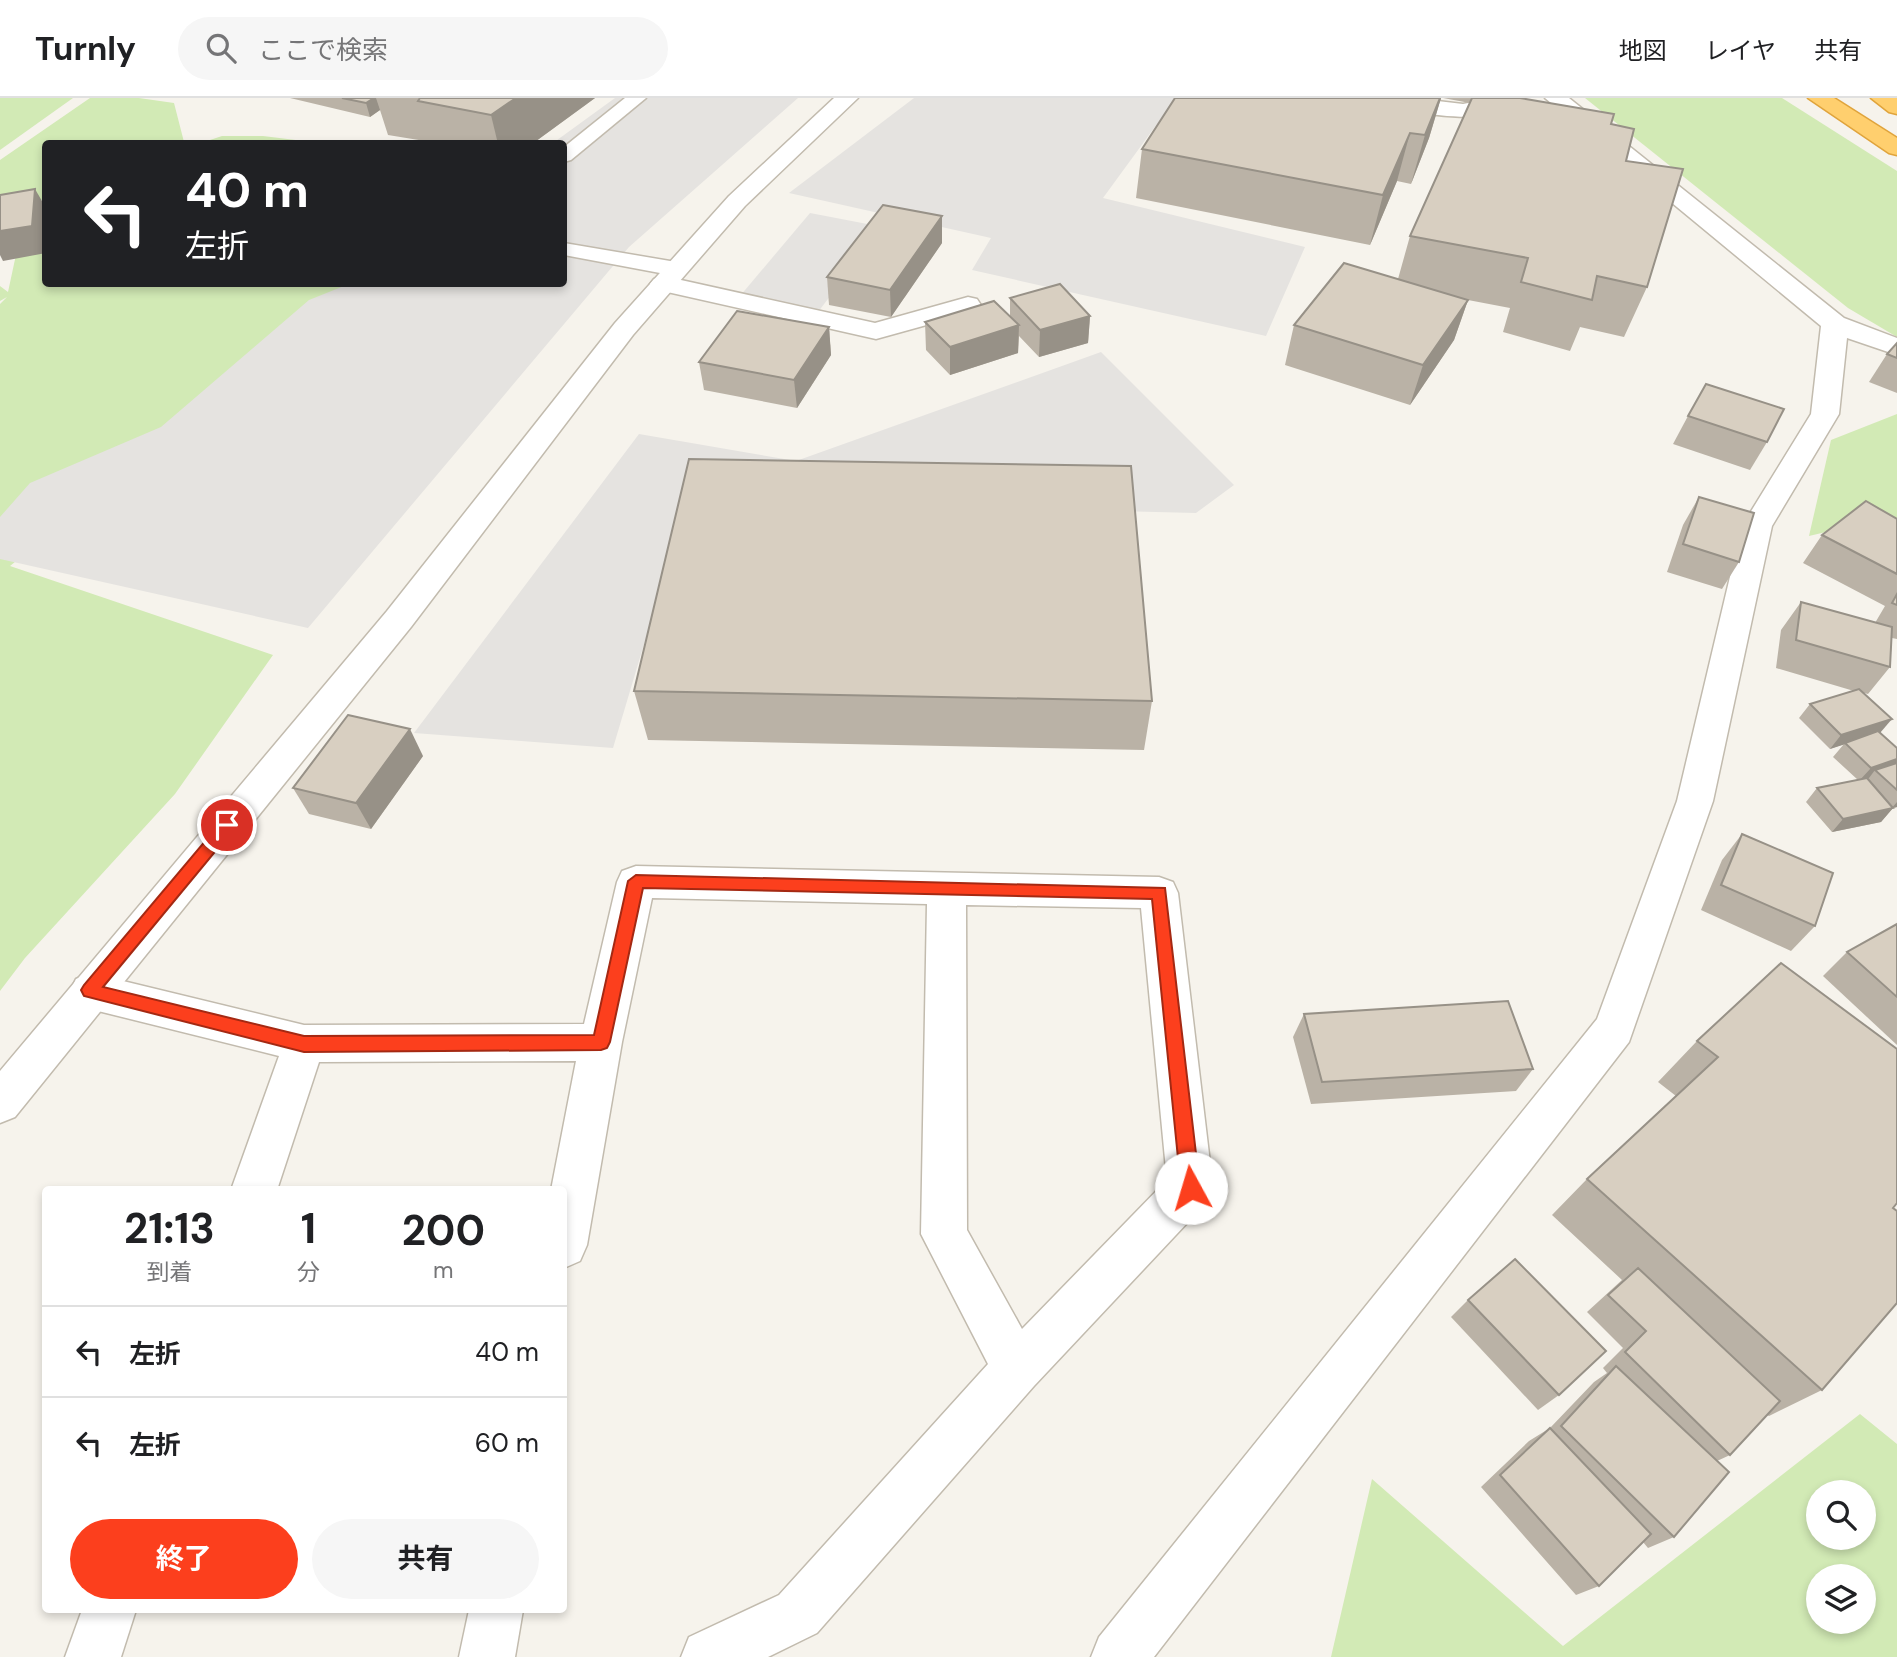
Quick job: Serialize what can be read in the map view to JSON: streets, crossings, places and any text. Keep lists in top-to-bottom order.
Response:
{
  "page": {
    "header": "Turnly",
    "search": "ここで検索",
    "nav": ["地図", "レイヤ", "共有"],
    "turn": ["40 m", "左折"],
    "eta": [
      "21:13",
      "到着",
      "1",
      "分",
      "200",
      "m"
    ],
    "list": [
      {
        "name": "左折",
        "value": "40 m"
      },
      {
        "name": "左折",
        "value": "60 m"
      }
    ],
    "buttons": ["終了", "共有"]
  }
}
